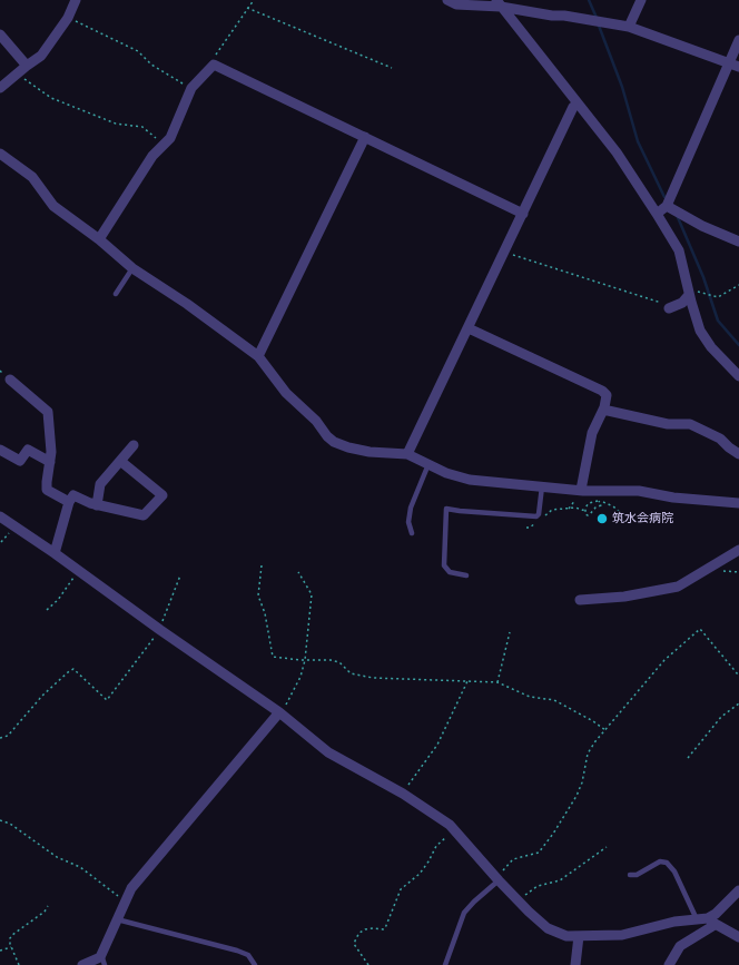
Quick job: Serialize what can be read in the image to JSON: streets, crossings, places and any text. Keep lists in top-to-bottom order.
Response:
{
  "places": ["筑水会病院"]
}
